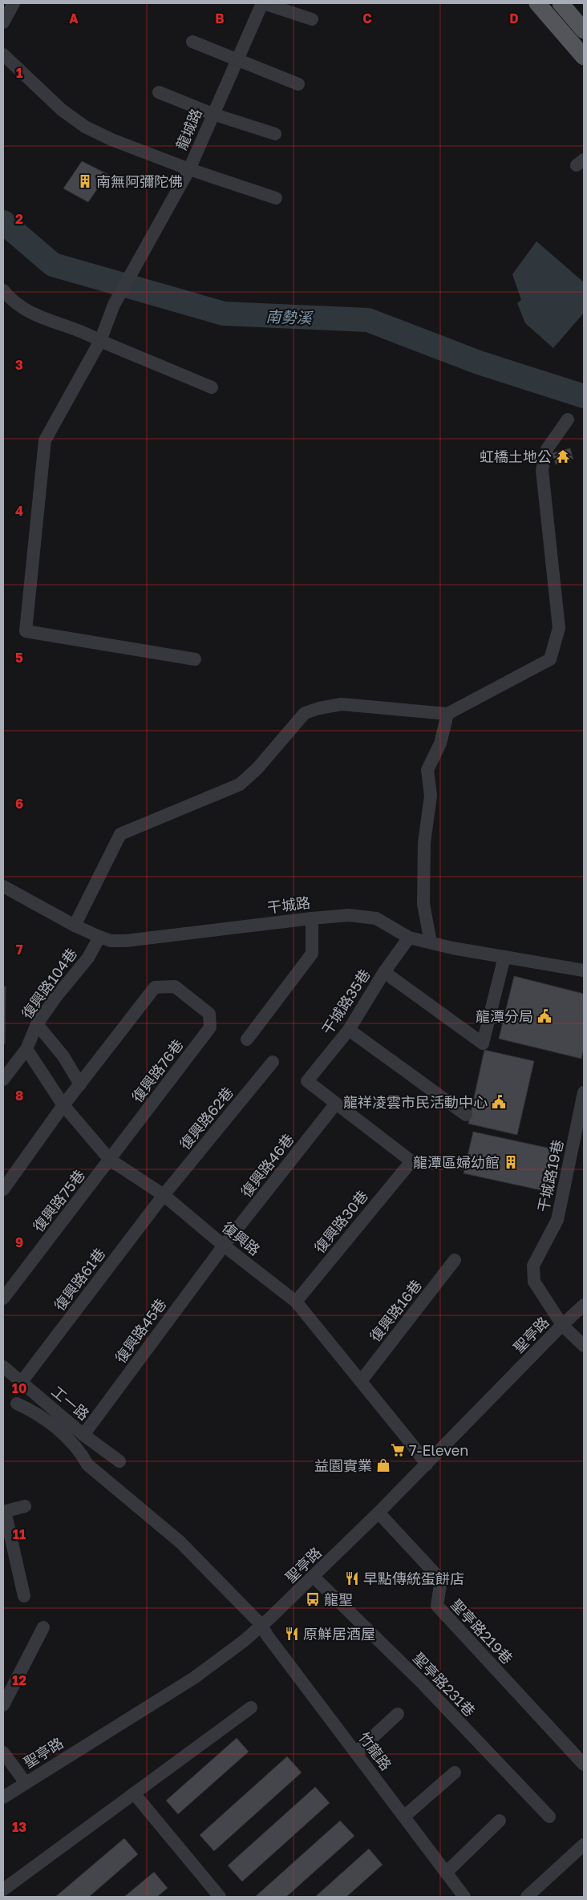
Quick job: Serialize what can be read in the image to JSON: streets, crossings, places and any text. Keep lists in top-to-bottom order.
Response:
{
  "streets": {
    "street": [
      "龍城路",
      "干城路",
      "復興路104巷",
      "干城路35巷",
      "復興路76巷",
      "復興路62巷",
      "復興路46巷",
      "干城路19巷",
      "復興路75巷",
      "復興路30巷",
      "復興路",
      "復興路61巷",
      "復興路16巷",
      "復興路45巷",
      "聖亭路",
      "工一路",
      "聖亭路219巷",
      "聖亭路231巷",
      "竹龍路"
    ]
  },
  "crossings": [
    ["干城路", "復興路104巷"],
    ["干城路", "干城路35巷"],
    ["復興路104巷", "復興路"],
    ["干城路35巷", "復興路46巷"],
    ["干城路35巷", "復興路30巷"],
    ["復興路76巷", "復興路75巷"],
    ["復興路76巷", "復興路"],
    ["復興路62巷", "復興路"],
    ["復興路62巷", "復興路61巷"],
    ["復興路46巷", "復興路30巷"],
    ["復興路46巷", "復興路"],
    ["復興路46巷", "復興路45巷"],
    ["干城路19巷", "聖亭路"],
    ["復興路75巷", "復興路"],
    ["復興路30巷", "復興路"],
    ["復興路", "復興路61巷"],
    ["復興路", "復興路16巷"],
    ["復興路", "復興路45巷"],
    ["復興路", "聖亭路"],
    ["復興路61巷", "工一路"],
    ["復興路45巷", "工一路"],
    ["聖亭路", "聖亭路219巷"],
    ["聖亭路", "聖亭路231巷"],
    ["聖亭路", "竹龍路"]
  ],
  "water": ["南勢溪"],
  "places": {
    "building": ["南無阿彌陀佛", "龍潭區婦幼館"],
    "temple": ["虹橋土地公"],
    "public building": ["龍潭分局", "龍祥凌雲市民活動中心"],
    "supermarket": ["7-Eleven"],
    "shop": ["益園實業"],
    "restaurant": ["早點傳統蛋餅店", "原鮮居酒屋"],
    "bus stop": ["龍聖"]
  },
  "grid": {
    "columns": [
      "A",
      "B",
      "C",
      "D"
    ],
    "rows": [
      "1",
      "2",
      "3",
      "4",
      "5",
      "6",
      "7",
      "8",
      "9",
      "10",
      "11",
      "12",
      "13"
    ]
  }
}
